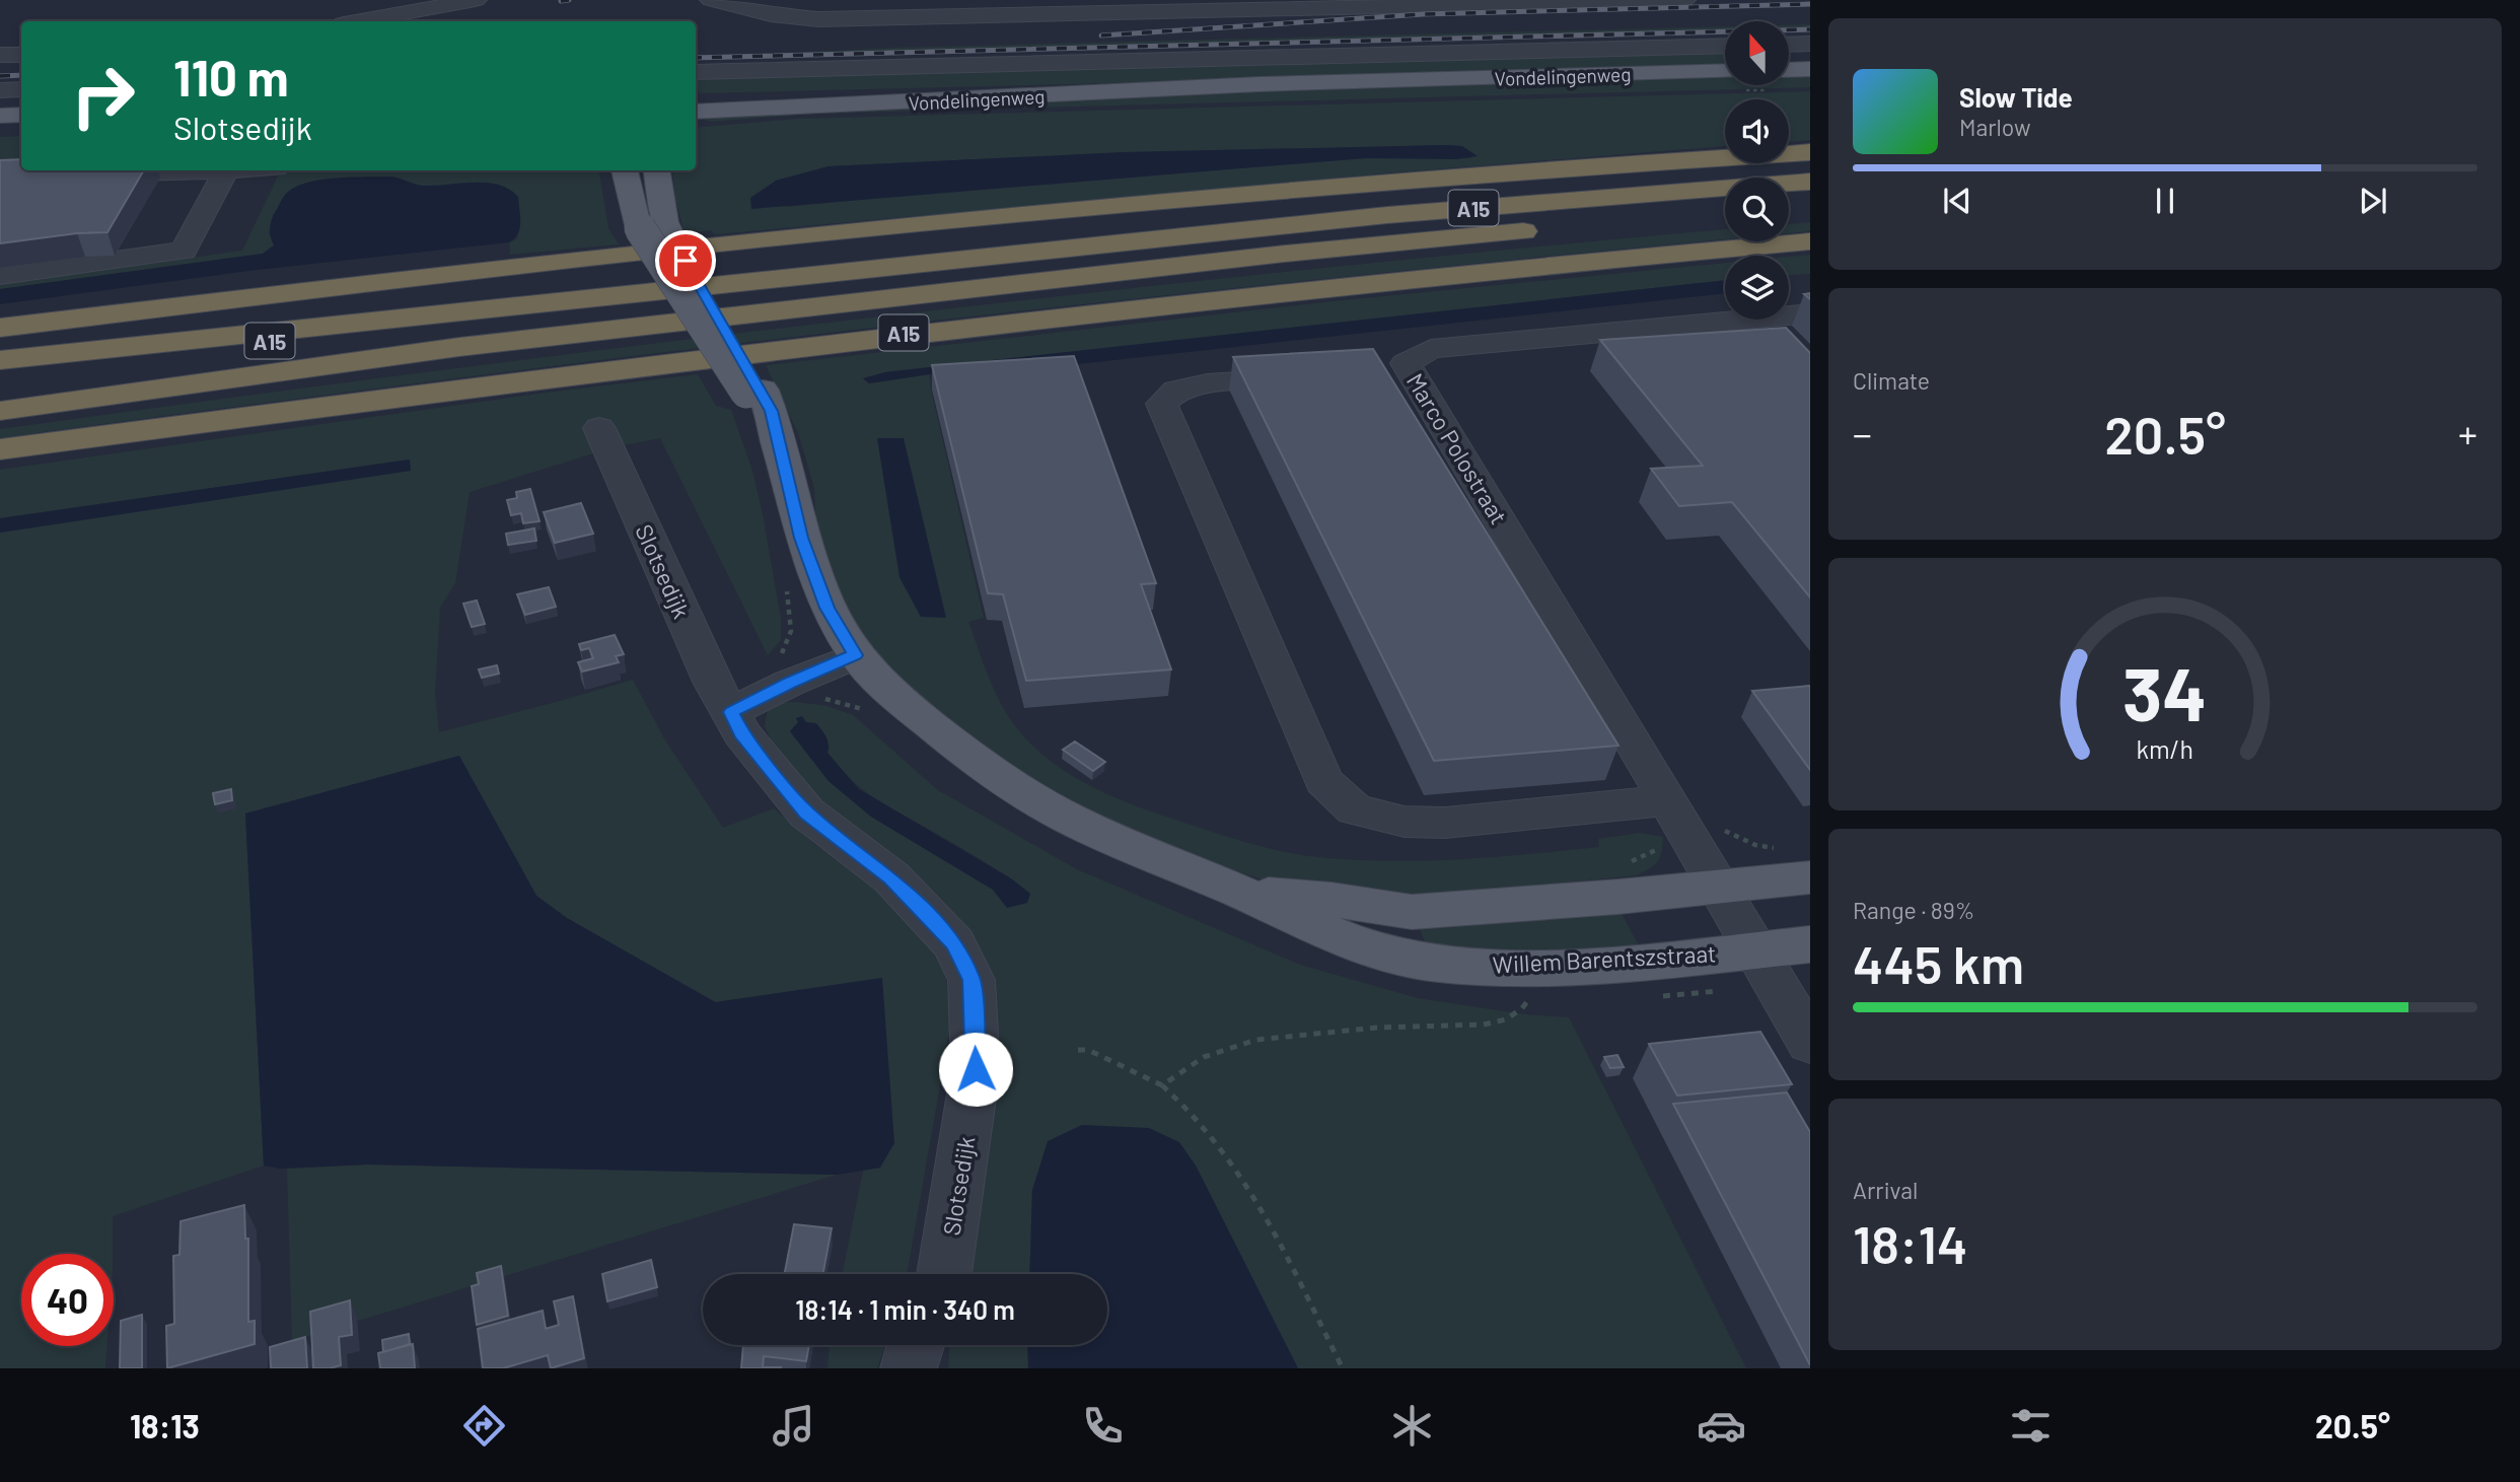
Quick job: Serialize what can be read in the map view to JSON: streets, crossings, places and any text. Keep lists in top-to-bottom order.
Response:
{
  "streets": {
    "highway": ["A15"],
    "main road": ["Vondelingenweg", "Willem Barentszstraat"],
    "street": ["Marco Polostraat", "Slotsedijk"]
  },
  "crossings": [
    ["Marco Polostraat", "Willem Barentszstraat"]
  ],
  "north": "top",
  "page": {
    "turn": ["110 m", "Slotsedijk"],
    "song": ["Slow Tide", "Marlow"],
    "tile": [
      "Climate",
      ["Range · 89%", "445 km"],
      ["Arrival", "18:14"]
    ],
    "heat": ["−", "20.5°", "+"],
    "limit": "40",
    "trip": "18:14 · 1 min · 340 m",
    "tabs": ["18:13", "20.5°"],
    "gauge": ["34", "km/h"]
  }
}
